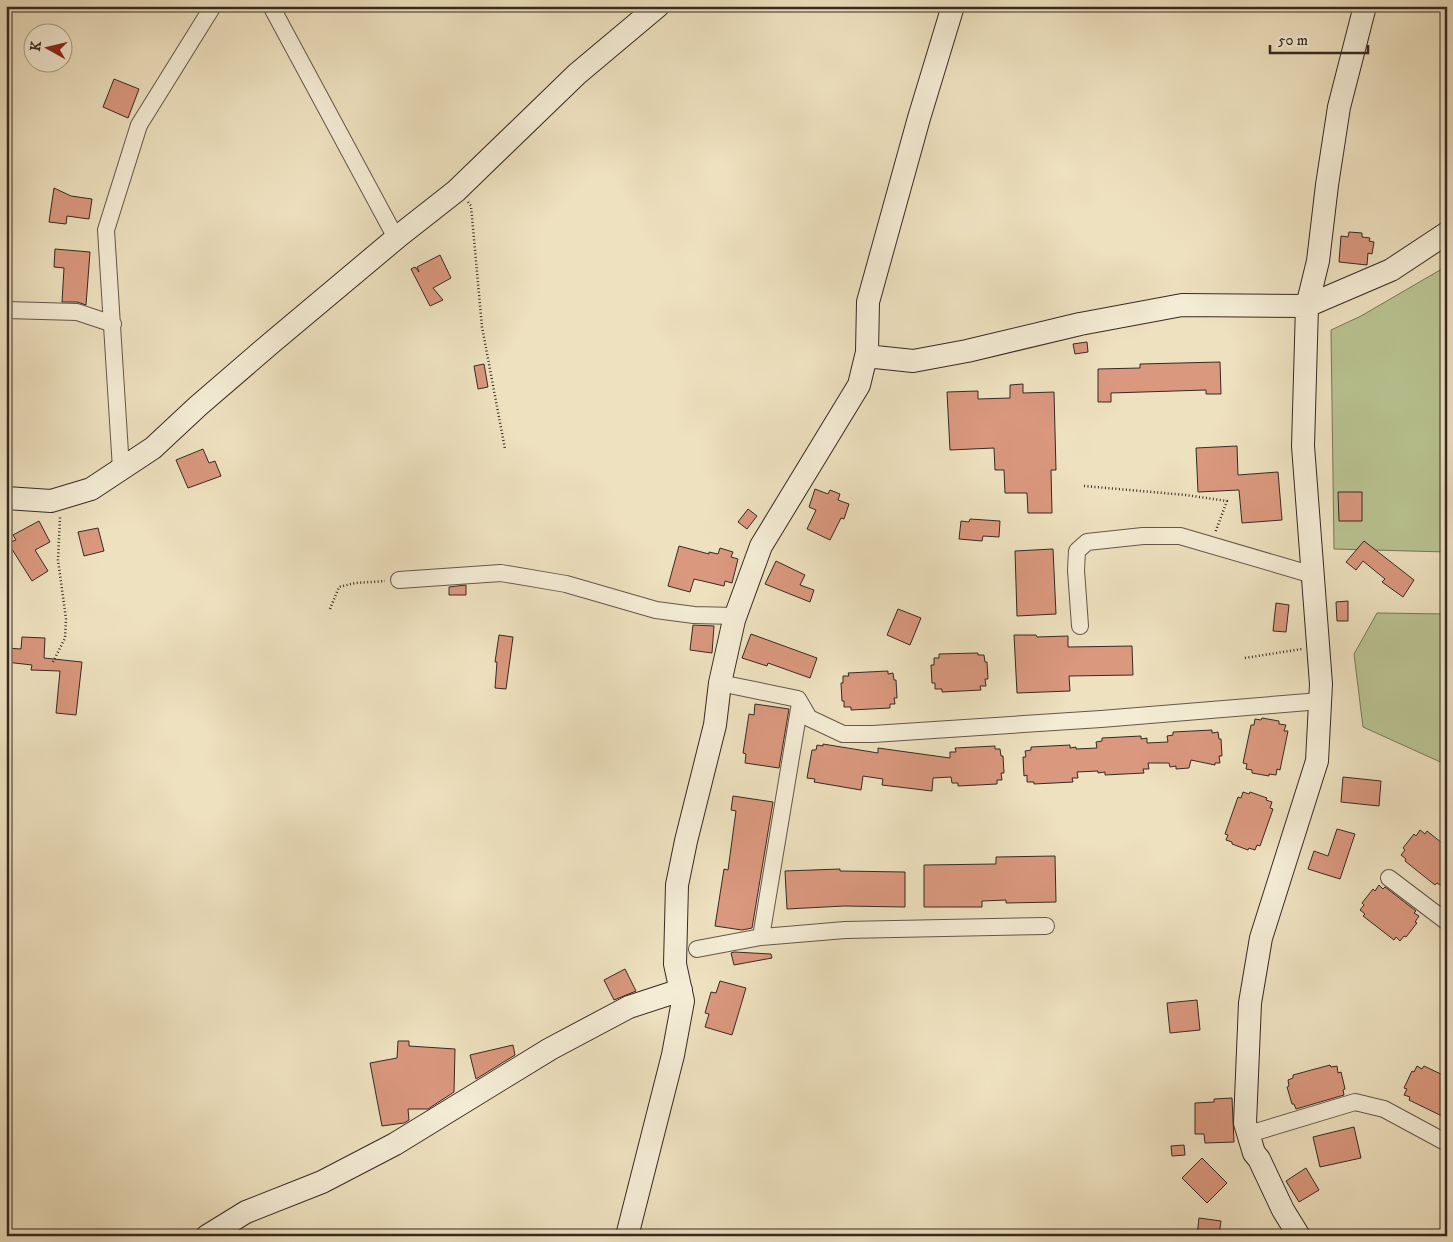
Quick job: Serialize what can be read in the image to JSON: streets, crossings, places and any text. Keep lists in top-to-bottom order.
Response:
{
  "scale_bar": "50 m",
  "north": "left"
}
